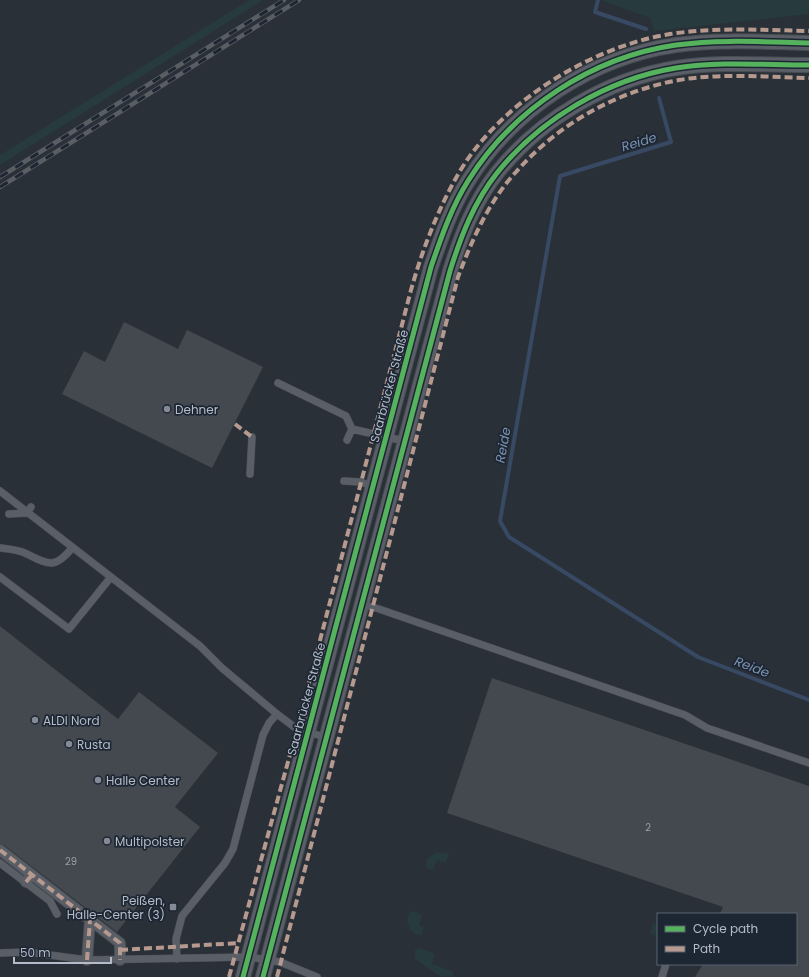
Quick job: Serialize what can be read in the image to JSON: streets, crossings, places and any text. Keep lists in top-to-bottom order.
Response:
{
  "streets": {
    "street": ["Saarbrücker Straße"]
  },
  "water": ["Reide"],
  "places": {
    "other": [
      "Dehner",
      "ALDI Nord",
      "Rusta",
      "Halle Center",
      "Multipolster"
    ],
    "transit": ["Peißen, Halle-Center (3)"]
  },
  "house_numbers": ["2", "29"],
  "legend": ["Cycle path", "Path"],
  "scale_bar": "50 m"
}
